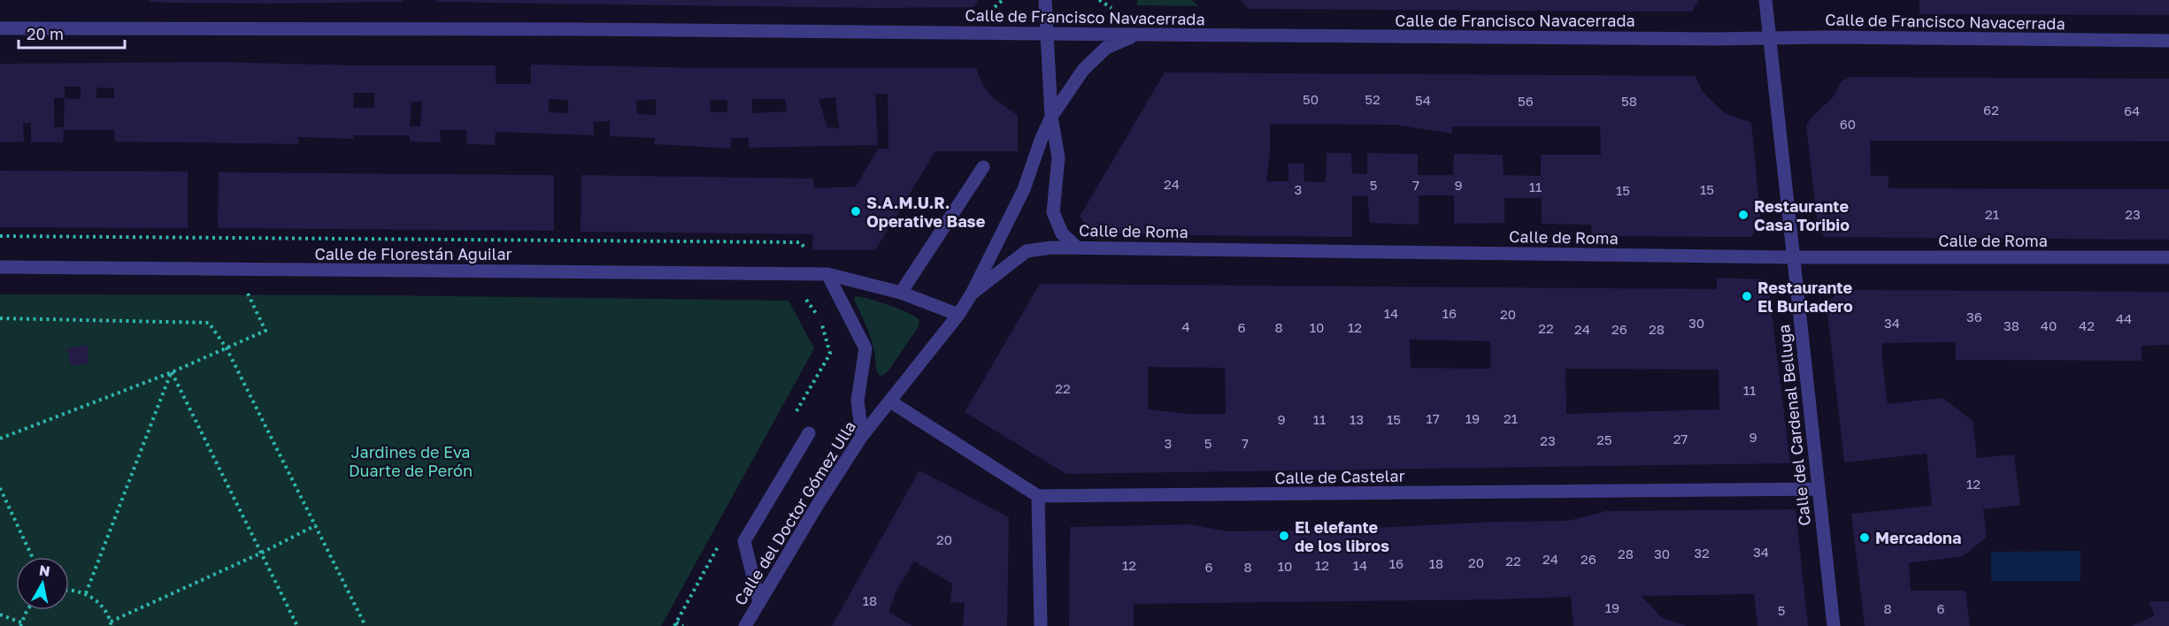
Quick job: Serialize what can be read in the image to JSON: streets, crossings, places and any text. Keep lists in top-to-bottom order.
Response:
{
  "streets": {
    "street": [
      "Calle de Francisco Navacerrada",
      "Calle de Roma",
      "Calle de Florestán Aguilar",
      "Calle del Cardenal Belluga",
      "Calle de Castelar",
      "Calle del Doctor Gómez Ulla"
    ]
  },
  "crossings": [
    ["Calle de Francisco Navacerrada", "Calle del Cardenal Belluga"],
    ["Calle de Roma", "Calle del Cardenal Belluga"],
    ["Calle de Roma", "Calle del Doctor Gómez Ulla"],
    ["Calle de Florestán Aguilar", "Calle del Doctor Gómez Ulla"],
    ["Calle del Cardenal Belluga", "Calle de Castelar"]
  ],
  "parks": ["Jardines de Eva Duarte de Perón"],
  "places": [
    "S.A.M.U.R. Operative Base",
    "Restaurante Casa Toribio",
    "Restaurante El Burladero",
    "El elefante de los libros",
    "Mercadona"
  ],
  "house_numbers": [
    "50",
    "52",
    "54",
    "56",
    "58",
    "62",
    "64",
    "60",
    "24",
    "5",
    "7",
    "9",
    "11",
    "3",
    "15",
    "15",
    "21",
    "23",
    "14",
    "16",
    "20",
    "36",
    "44",
    "30",
    "34",
    "38",
    "40",
    "42",
    "4",
    "6",
    "8",
    "10",
    "12",
    "22",
    "24",
    "26",
    "28",
    "22",
    "11",
    "17",
    "19",
    "21",
    "9",
    "11",
    "13",
    "15",
    "9",
    "27",
    "25",
    "23",
    "3",
    "5",
    "7",
    "12",
    "20",
    "34",
    "32",
    "28",
    "30",
    "24",
    "26",
    "22",
    "20",
    "16",
    "18",
    "12",
    "12",
    "14",
    "10",
    "6",
    "8",
    "18",
    "19",
    "8",
    "6",
    "5"
  ],
  "scale_bar": "20 m",
  "north": "top"
}
